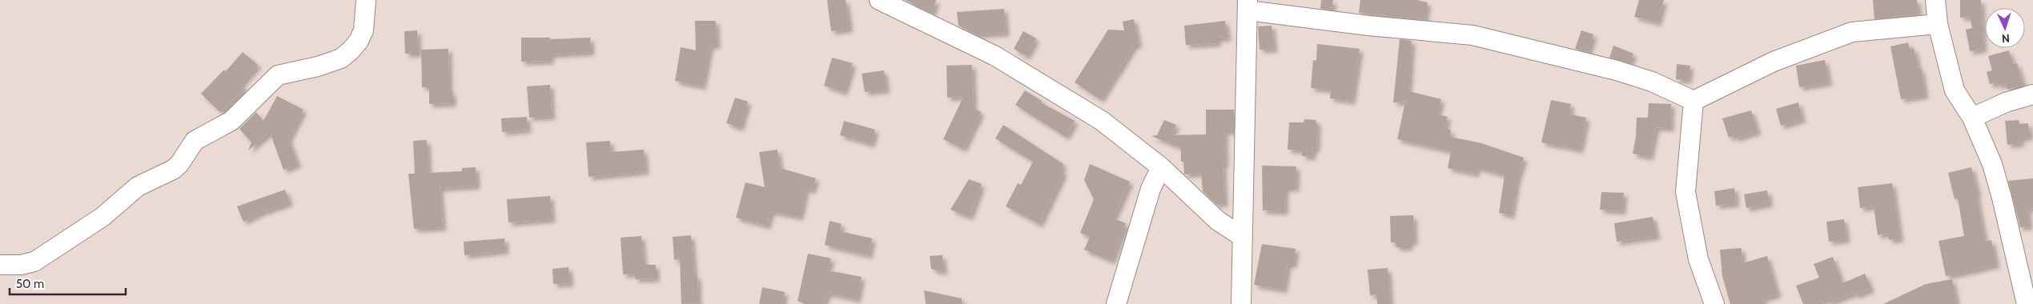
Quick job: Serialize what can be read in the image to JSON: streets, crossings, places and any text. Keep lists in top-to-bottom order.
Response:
{
  "scale_bar": "50 m",
  "north": "bottom"
}
